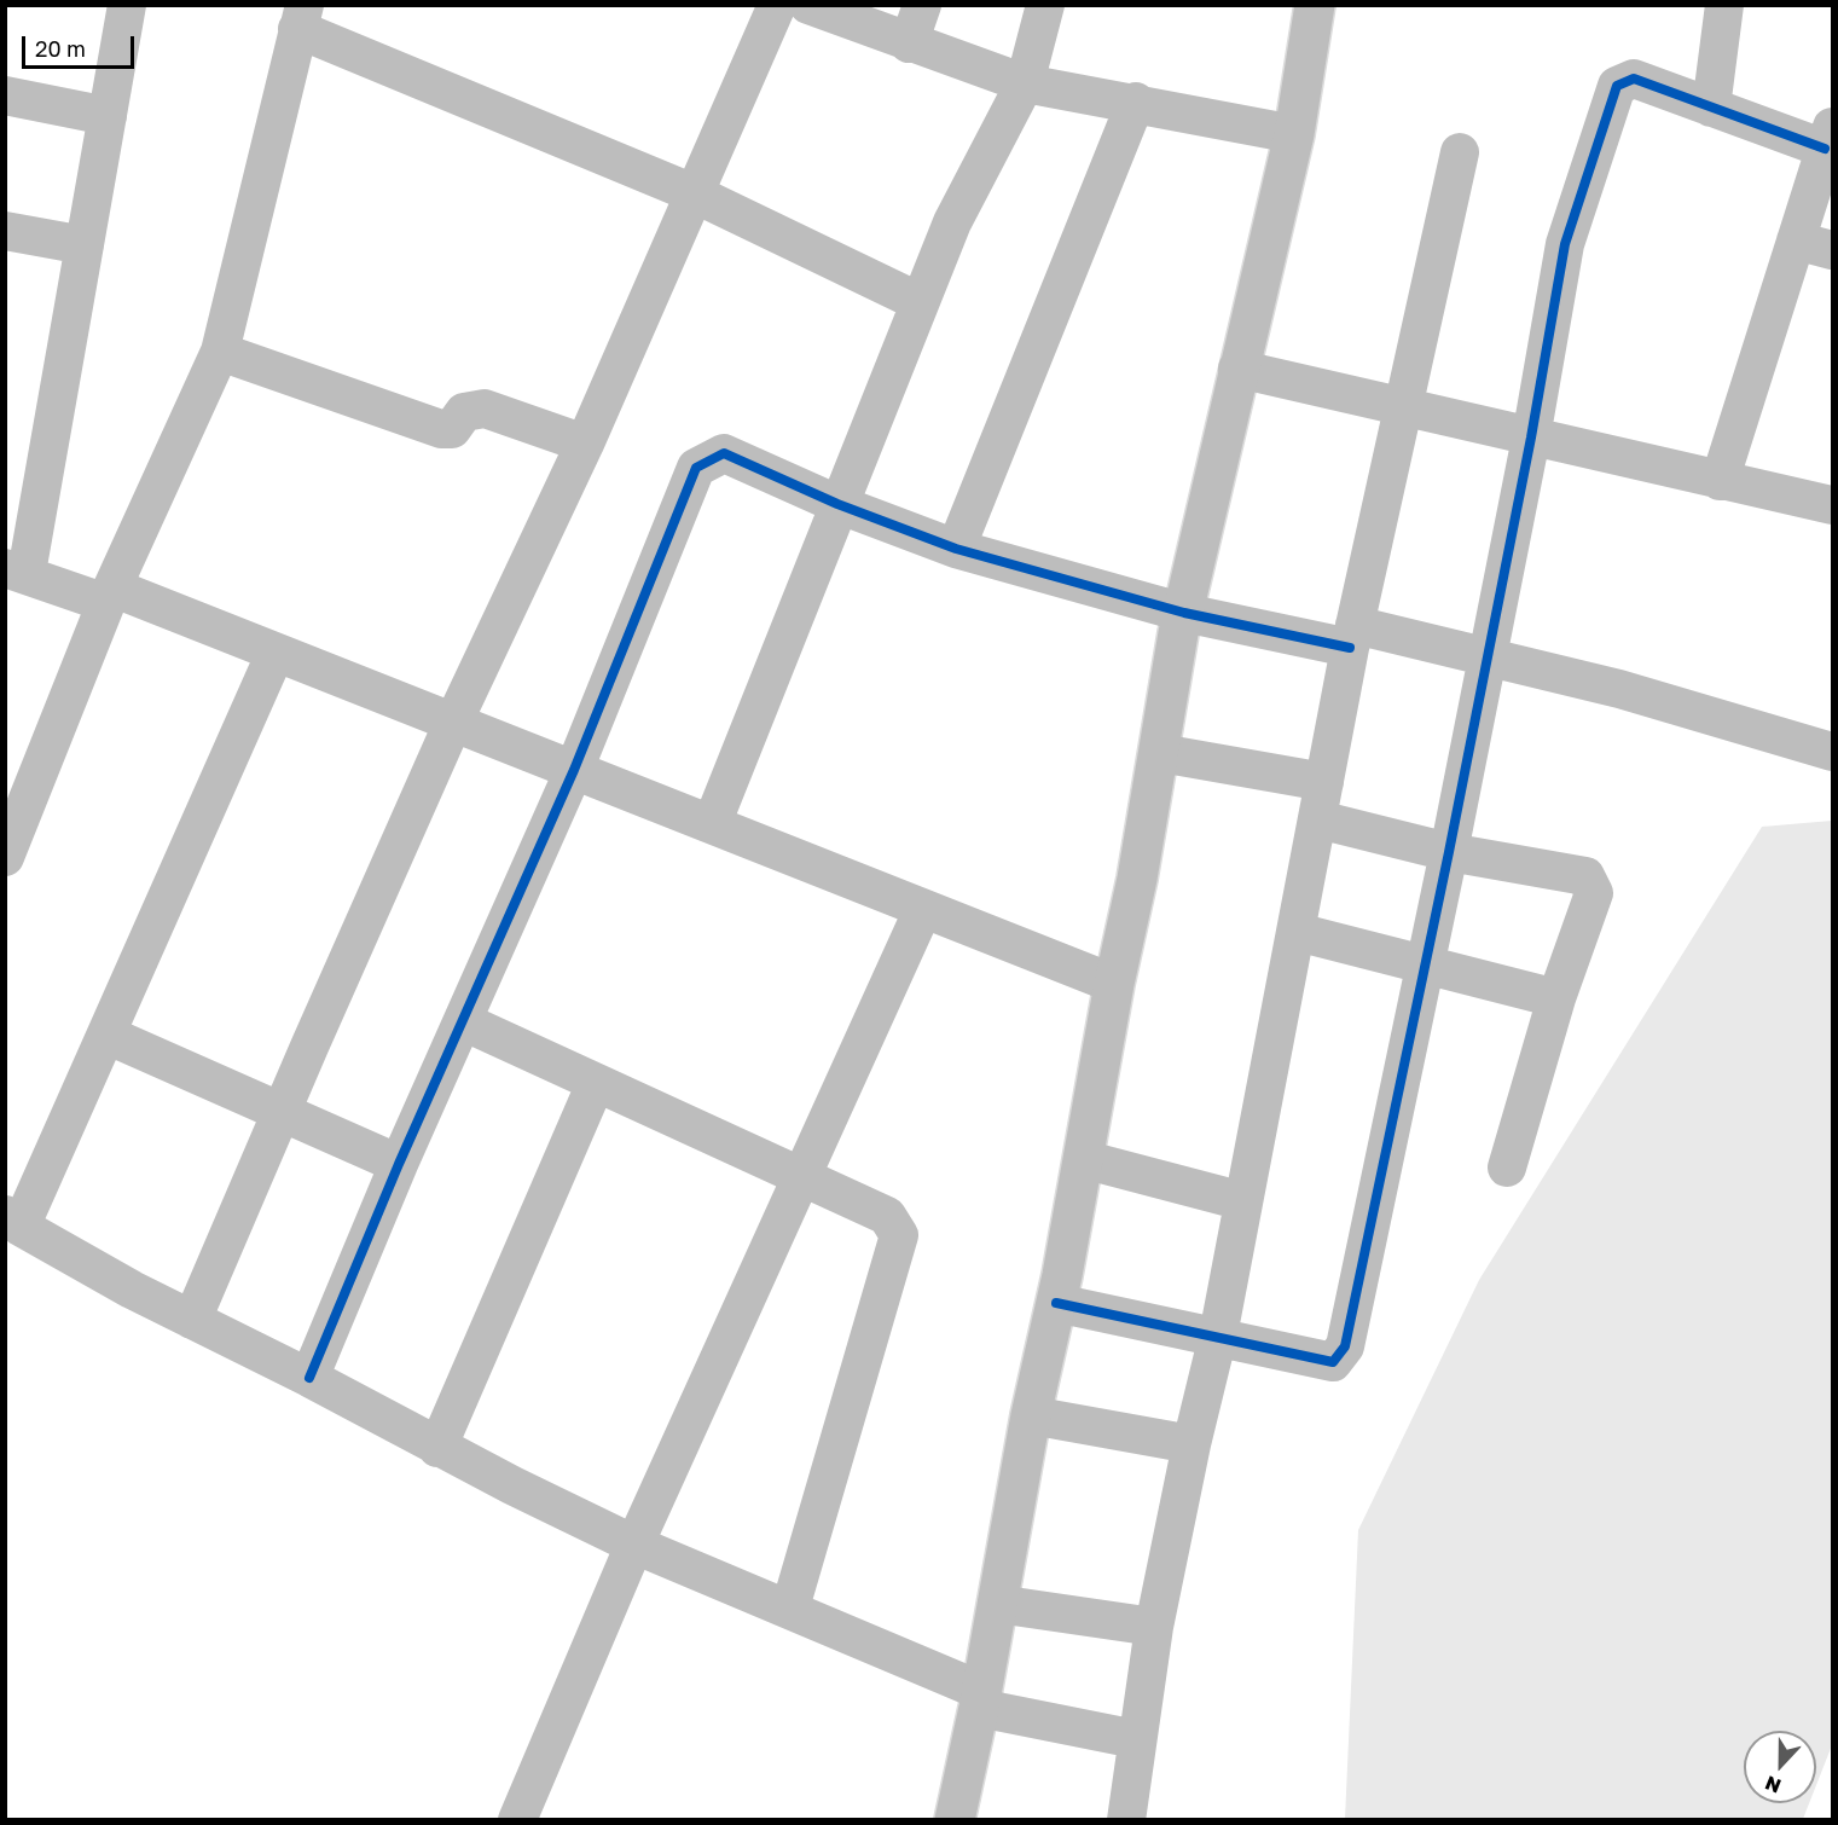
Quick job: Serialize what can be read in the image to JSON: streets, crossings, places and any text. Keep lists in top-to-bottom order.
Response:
{
  "scale_bar": "20 m",
  "north": "bottom"
}
